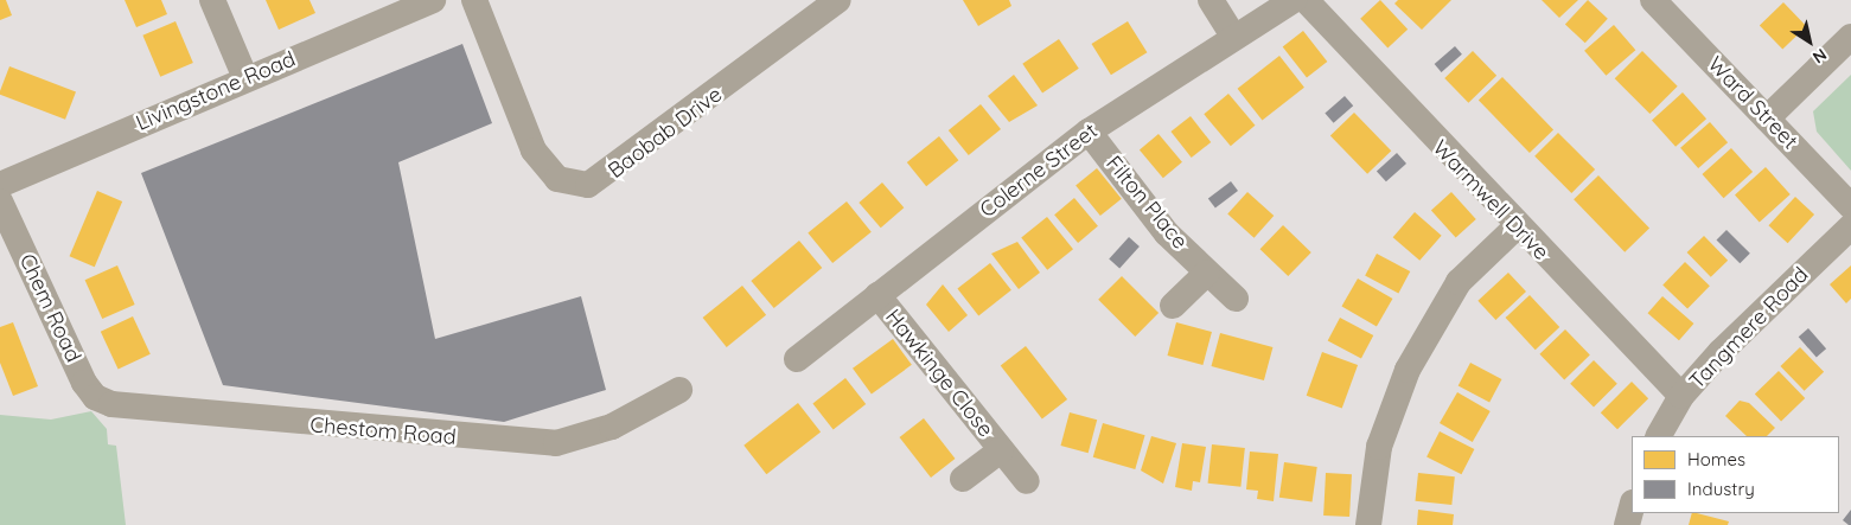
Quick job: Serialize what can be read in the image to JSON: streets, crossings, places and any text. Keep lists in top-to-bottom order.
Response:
{
  "streets": {
    "street": [
      "Livingstone Road",
      "Ward Street",
      "Baobab Drive",
      "Colerne Street",
      "Warmwell Drive",
      "Filton Place",
      "Chem Road",
      "Tangmere Road",
      "Hawkinge Close",
      "Chestom Road"
    ]
  },
  "crossings": [
    ["Colerne Street", "Filton Place"],
    ["Colerne Street", "Hawkinge Close"],
    ["Warmwell Drive", "Tangmere Road"],
    ["Chem Road", "Chestom Road"]
  ],
  "legend": ["Homes", "Industry"],
  "north": "bottom right"
}
